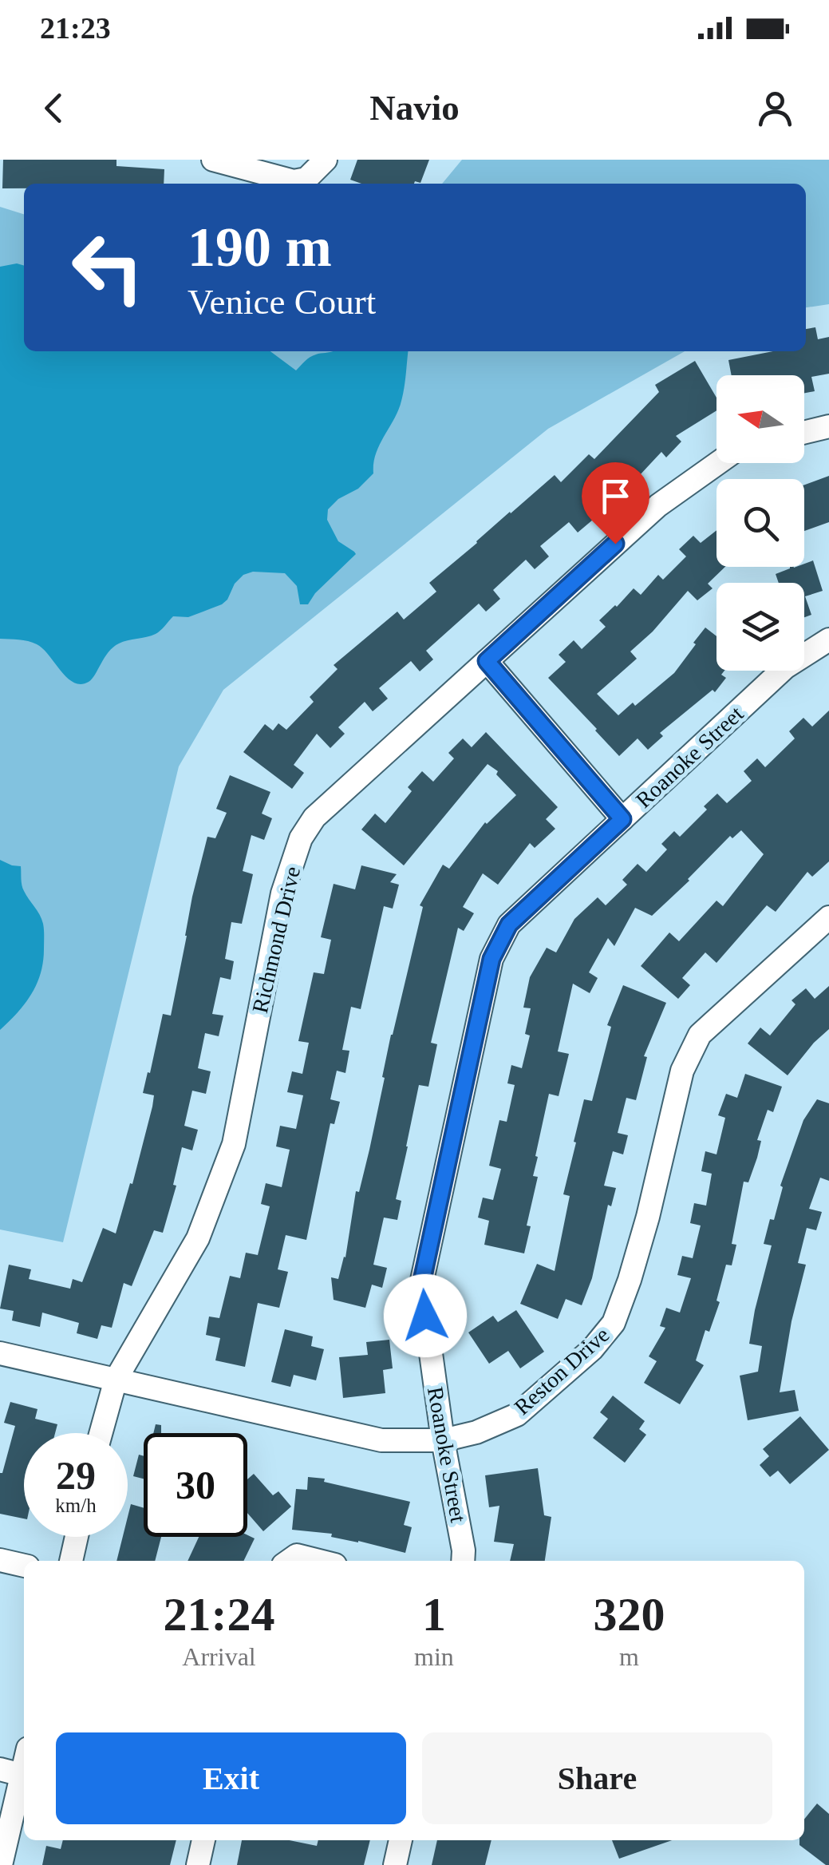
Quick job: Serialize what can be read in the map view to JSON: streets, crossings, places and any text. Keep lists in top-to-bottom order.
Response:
{
  "streets": {
    "street": ["Roanoke Street", "Richmond Drive", "Reston Drive"]
  },
  "crossings": [
    ["Roanoke Street", "Reston Drive"],
    ["Richmond Drive", "Reston Drive"]
  ],
  "north": "left",
  "page": {
    "status": "21:23",
    "header": "Navio",
    "turn": ["190 m", "Venice Court"],
    "speed": "29 km/h",
    "limit": "30",
    "eta": [
      "21:24",
      "Arrival",
      "1",
      "min",
      "320",
      "m"
    ],
    "buttons": ["Exit", "Share"]
  }
}
